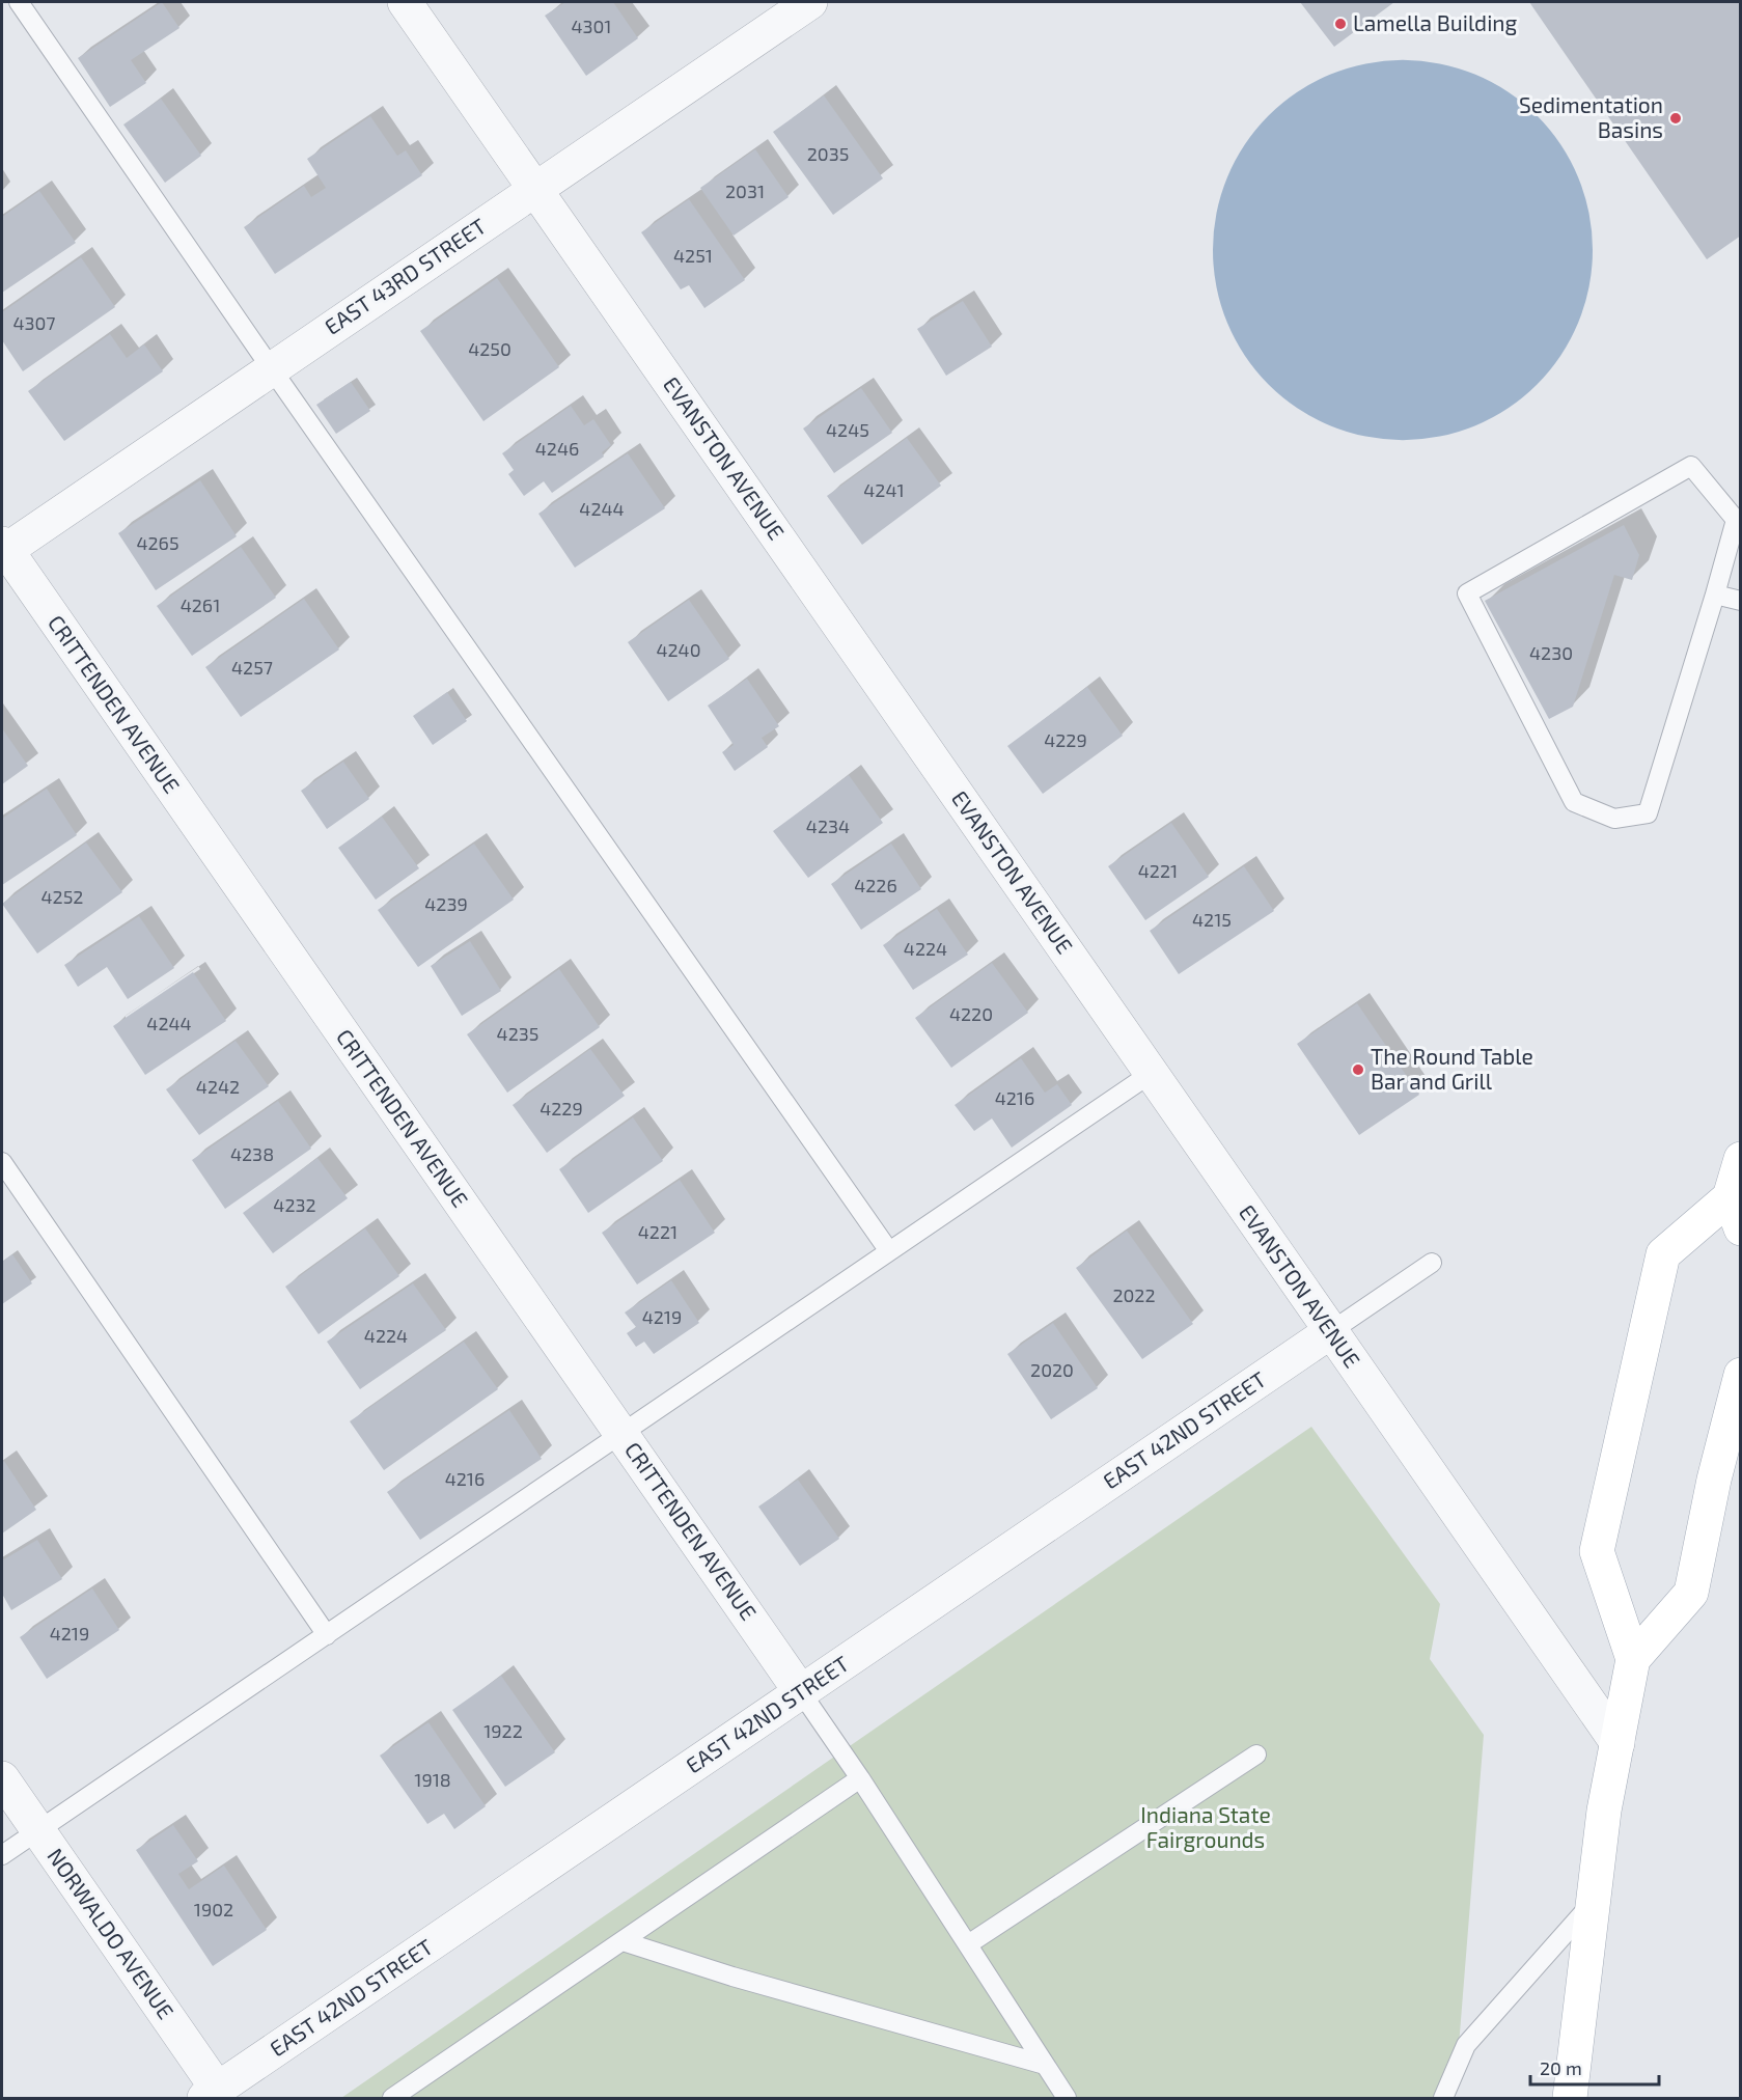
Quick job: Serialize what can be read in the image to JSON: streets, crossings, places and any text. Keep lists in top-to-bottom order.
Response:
{
  "streets": {
    "street": [
      "EAST 43RD STREET",
      "EVANSTON AVENUE",
      "CRITTENDEN AVENUE",
      "EAST 42ND STREET",
      "NORWALDO AVENUE"
    ]
  },
  "crossings": [
    ["EAST 43RD STREET", "EVANSTON AVENUE"],
    ["EAST 43RD STREET", "CRITTENDEN AVENUE"],
    ["EVANSTON AVENUE", "EAST 42ND STREET"],
    ["CRITTENDEN AVENUE", "EAST 42ND STREET"],
    ["EAST 42ND STREET", "NORWALDO AVENUE"]
  ],
  "parks": ["Indiana State Fairgrounds"],
  "places": ["Lamella Building", "Sedimentation Basins", "The Round Table Bar and Grill"],
  "house_numbers": [
    "4301",
    "2035",
    "2031",
    "4251",
    "4307",
    "4250",
    "4245",
    "4246",
    "4241",
    "4244",
    "4265",
    "4261",
    "4240",
    "4230",
    "4257",
    "4229",
    "4234",
    "4221",
    "4226",
    "4252",
    "4239",
    "4215",
    "4224",
    "4220",
    "4244",
    "4235",
    "4242",
    "4216",
    "4229",
    "4238",
    "4232",
    "4221",
    "2022",
    "4219",
    "4224",
    "2020",
    "4216",
    "4219",
    "1922",
    "1918",
    "1902"
  ],
  "scale_bar": "20 m"
}
